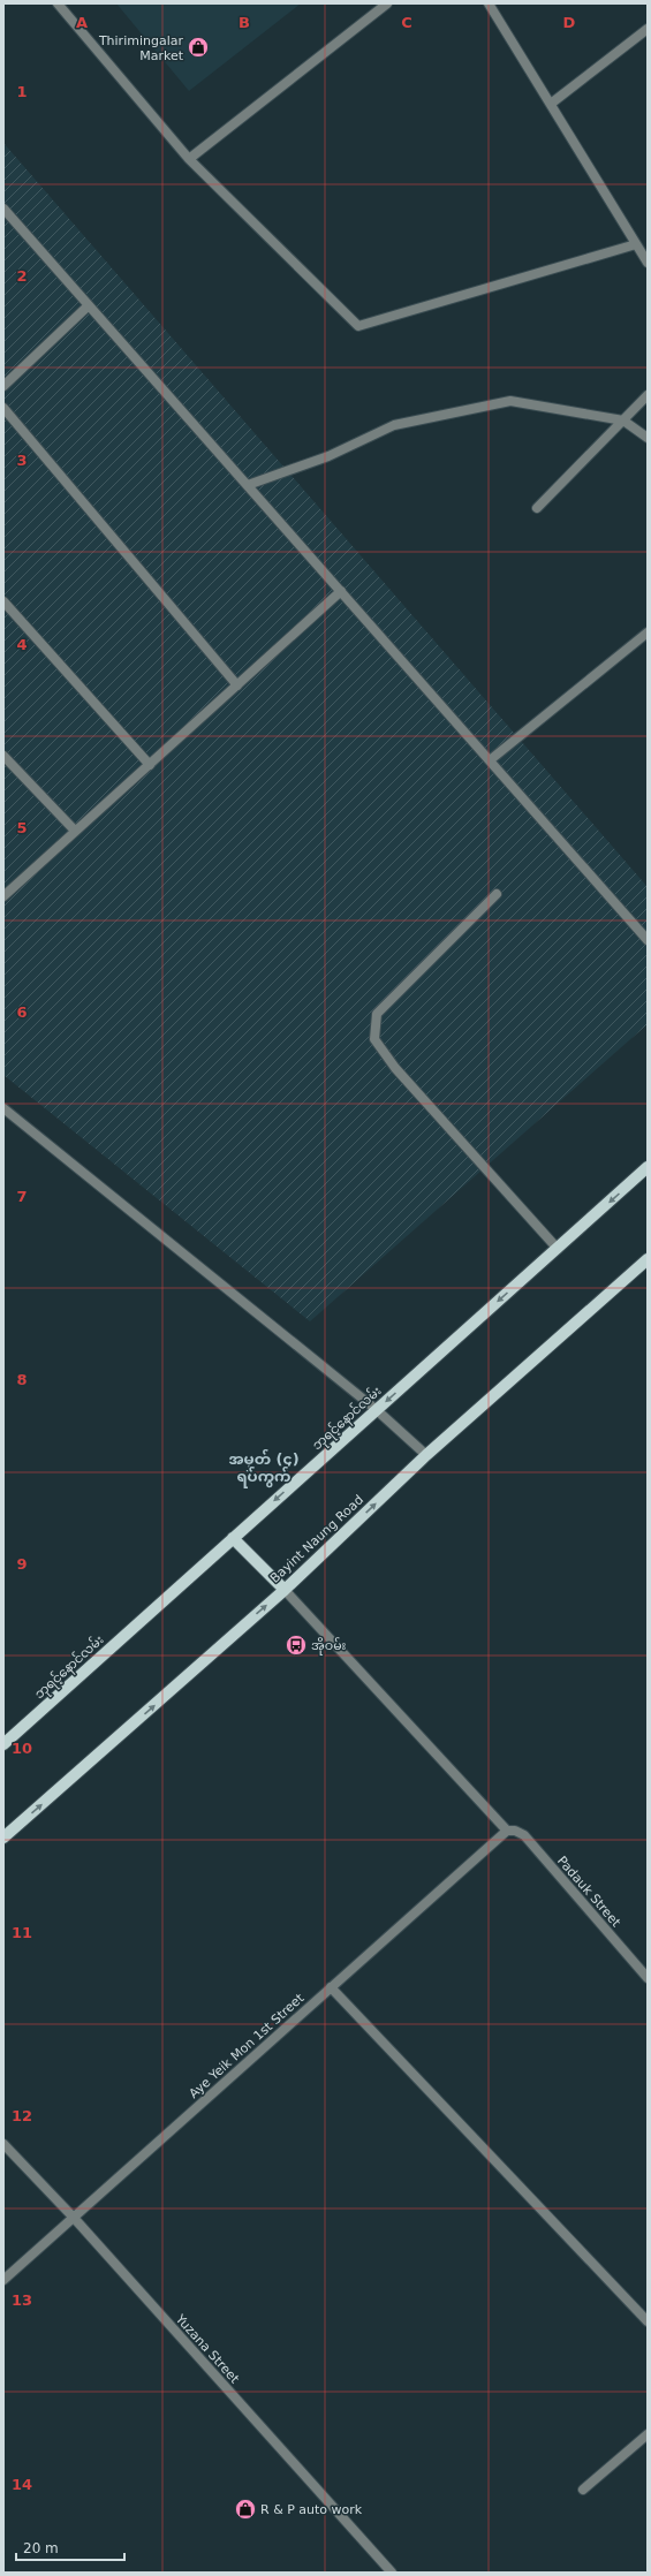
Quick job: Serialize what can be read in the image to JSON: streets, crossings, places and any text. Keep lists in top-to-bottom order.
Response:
{
  "streets": {
    "main road": ["ဘုရင့်နောင်လမ်း", "Bayint Naung Road"],
    "street": ["Padauk Street", "Aye Yeik Mon 1st Street", "Yuzana Street"]
  },
  "crossings": [
    ["Padauk Street", "Aye Yeik Mon 1st Street"],
    ["Aye Yeik Mon 1st Street", "Yuzana Street"]
  ],
  "one_way": ["ဘုရင့်နောင်လမ်း", "Bayint Naung Road"],
  "districts": ["အမှတ် (၄) ရပ်ကွက်"],
  "places": {
    "shop": ["Thirimingalar Market", "R & P auto work"],
    "bus stop": ["အိုဝမ်း"]
  },
  "scale_bar": "20 m",
  "grid": {
    "columns": [
      "A",
      "B",
      "C",
      "D"
    ],
    "rows": [
      "1",
      "2",
      "3",
      "4",
      "5",
      "6",
      "7",
      "8",
      "9",
      "10",
      "11",
      "12",
      "13",
      "14"
    ]
  }
}
